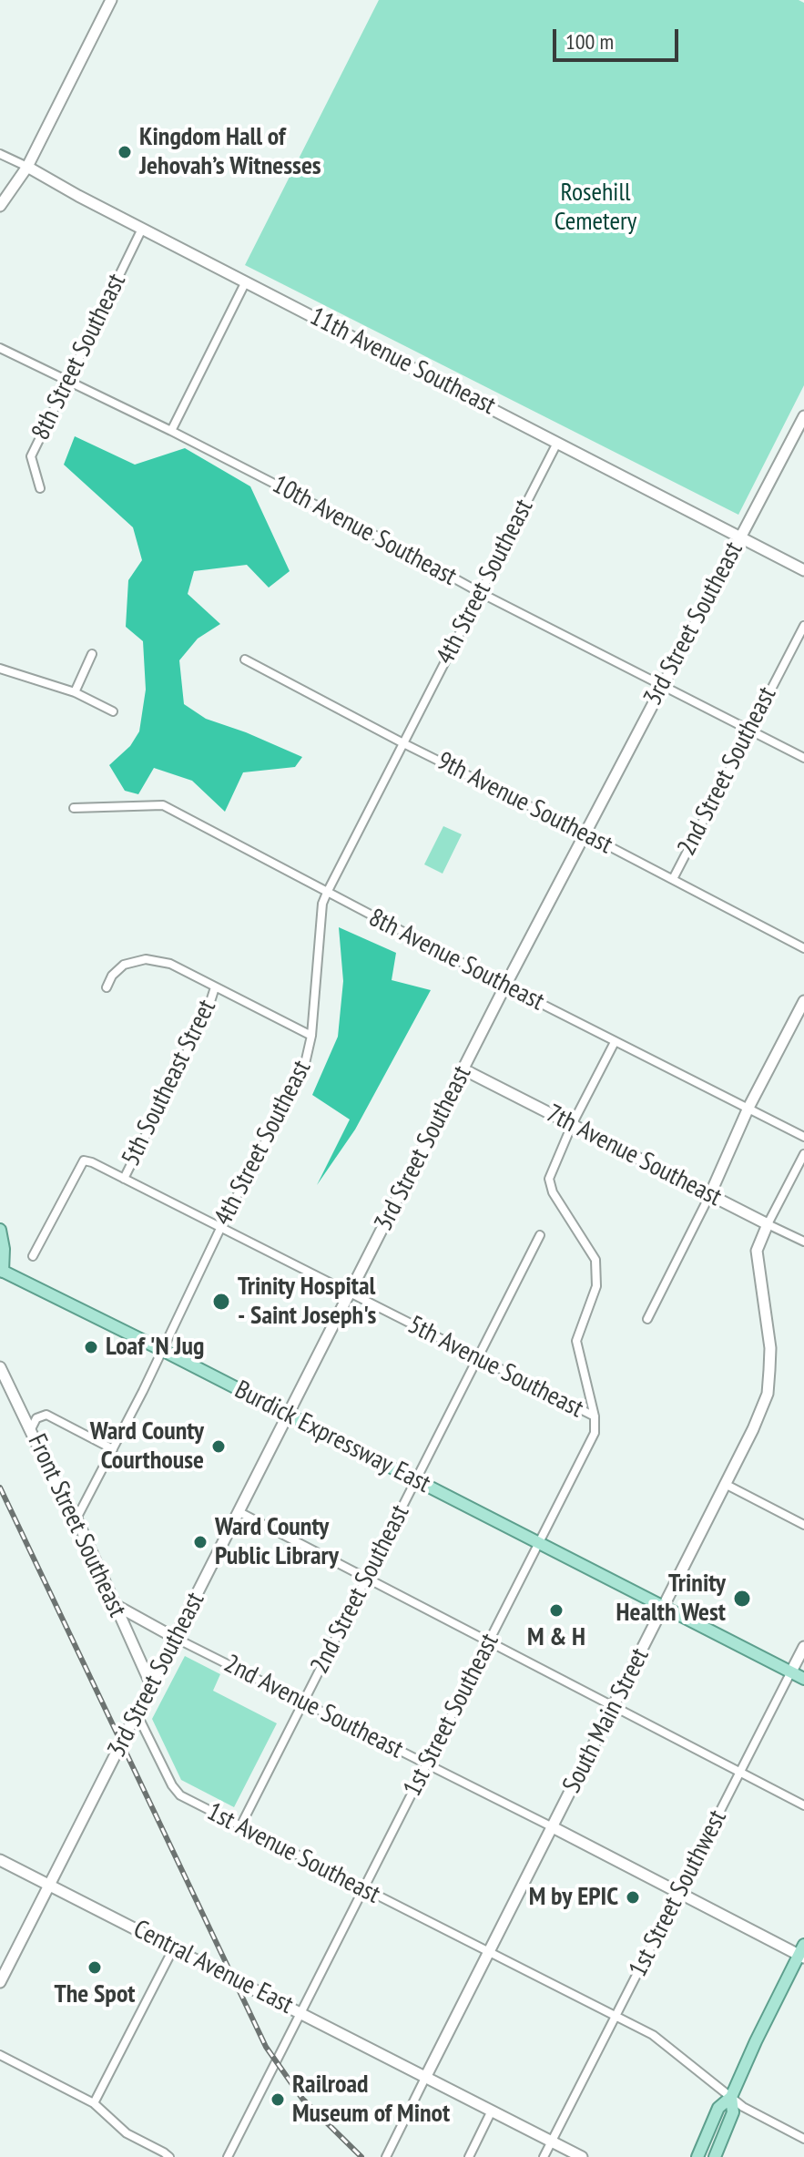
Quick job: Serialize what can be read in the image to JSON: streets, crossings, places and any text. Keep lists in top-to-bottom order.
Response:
{
  "streets": {
    "main road": ["Burdick Expressway East"],
    "street": [
      "8th Street Southeast",
      "11th Avenue Southeast",
      "10th Avenue Southeast",
      "4th Street Southeast",
      "3rd Street Southeast",
      "2nd Street Southeast",
      "9th Avenue Southeast",
      "8th Avenue Southeast",
      "5th Southeast Street",
      "7th Avenue Southeast",
      "5th Avenue Southeast",
      "Front Street Southeast",
      "2nd Avenue Southeast",
      "1st Street Southeast",
      "South Main Street",
      "1st Avenue Southeast",
      "1st Street Southwest",
      "Central Avenue East"
    ]
  },
  "crossings": [
    ["8th Street Southeast", "11th Avenue Southeast"],
    ["8th Street Southeast", "10th Avenue Southeast"],
    ["11th Avenue Southeast", "4th Street Southeast"],
    ["11th Avenue Southeast", "3rd Street Southeast"],
    ["10th Avenue Southeast", "4th Street Southeast"],
    ["10th Avenue Southeast", "3rd Street Southeast"],
    ["10th Avenue Southeast", "2nd Street Southeast"],
    ["4th Street Southeast", "9th Avenue Southeast"],
    ["4th Street Southeast", "8th Avenue Southeast"],
    ["4th Street Southeast", "5th Avenue Southeast"],
    ["4th Street Southeast", "Burdick Expressway East"],
    ["4th Street Southeast", "Front Street Southeast"],
    ["3rd Street Southeast", "9th Avenue Southeast"],
    ["3rd Street Southeast", "8th Avenue Southeast"],
    ["3rd Street Southeast", "7th Avenue Southeast"],
    ["3rd Street Southeast", "5th Avenue Southeast"],
    ["3rd Street Southeast", "Burdick Expressway East"],
    ["3rd Street Southeast", "Front Street Southeast"],
    ["3rd Street Southeast", "2nd Avenue Southeast"],
    ["3rd Street Southeast", "1st Avenue Southeast"],
    ["3rd Street Southeast", "Central Avenue East"],
    ["2nd Street Southeast", "9th Avenue Southeast"],
    ["2nd Street Southeast", "5th Avenue Southeast"],
    ["2nd Street Southeast", "Burdick Expressway East"],
    ["2nd Street Southeast", "2nd Avenue Southeast"],
    ["2nd Street Southeast", "1st Avenue Southeast"],
    ["5th Southeast Street", "5th Avenue Southeast"],
    ["7th Avenue Southeast", "South Main Street"],
    ["5th Avenue Southeast", "1st Street Southeast"],
    ["Burdick Expressway East", "1st Street Southeast"],
    ["Burdick Expressway East", "South Main Street"],
    ["Burdick Expressway East", "1st Street Southwest"],
    ["Front Street Southeast", "2nd Avenue Southeast"],
    ["2nd Avenue Southeast", "1st Street Southeast"],
    ["2nd Avenue Southeast", "South Main Street"],
    ["1st Street Southeast", "1st Avenue Southeast"],
    ["1st Street Southeast", "Central Avenue East"],
    ["South Main Street", "1st Avenue Southeast"],
    ["South Main Street", "Central Avenue East"],
    ["1st Avenue Southeast", "1st Street Southwest"],
    ["1st Street Southwest", "Central Avenue East"]
  ],
  "parks": ["Rosehill Cemetery"],
  "places": [
    "Kingdom Hall of Jehovah’s Witnesses",
    "Trinity Hospital - Saint Joseph's",
    "Loaf 'N Jug",
    "Ward County Courthouse",
    "Ward County Public Library",
    "Trinity Health West",
    "M & H",
    "M by EPIC",
    "The Spot",
    "Railroad Museum of Minot"
  ],
  "scale_bar": "100 m"
}
